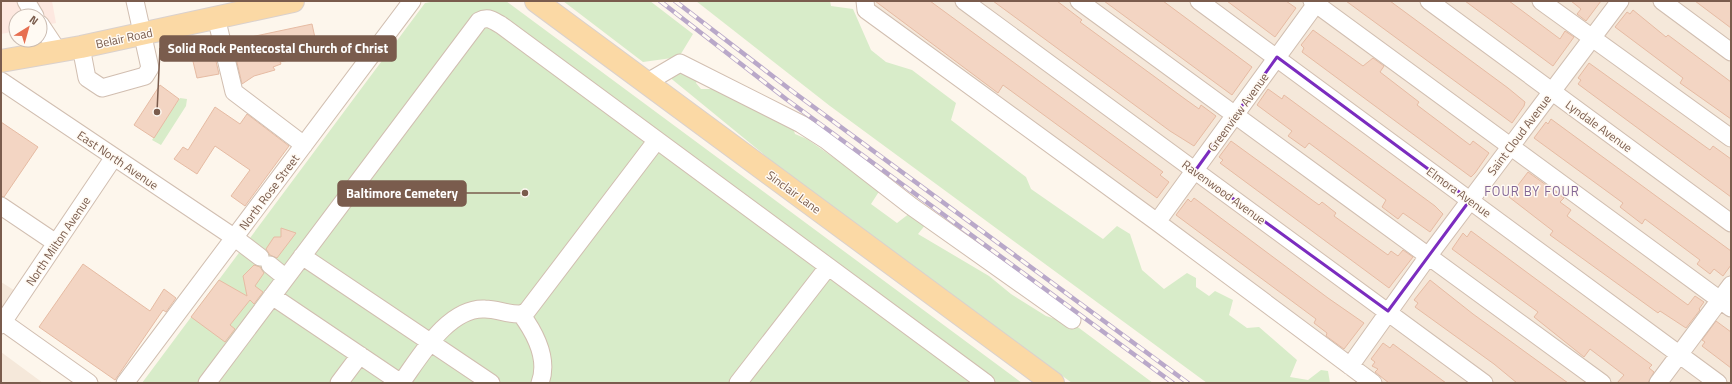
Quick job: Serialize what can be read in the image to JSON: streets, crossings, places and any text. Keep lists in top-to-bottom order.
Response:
{
  "streets": {
    "main road": ["Belair Road", "Sinclair Lane"],
    "street": [
      "Greenview Avenue",
      "Lyndale Avenue",
      "Saint Cloud Avenue",
      "East North Avenue",
      "North Rose Street",
      "Ravenwood Avenue",
      "Elmora Avenue",
      "North Milton Avenue"
    ]
  },
  "crossings": [
    ["Greenview Avenue", "Ravenwood Avenue"],
    ["Greenview Avenue", "Elmora Avenue"],
    ["Lyndale Avenue", "Saint Cloud Avenue"],
    ["Saint Cloud Avenue", "Ravenwood Avenue"],
    ["Saint Cloud Avenue", "Elmora Avenue"],
    ["East North Avenue", "North Rose Street"],
    ["East North Avenue", "North Milton Avenue"]
  ],
  "districts": ["FOUR BY FOUR"],
  "places": ["Solid Rock Pentecostal Church of Christ", "Baltimore Cemetery"],
  "north": "top right"
}
